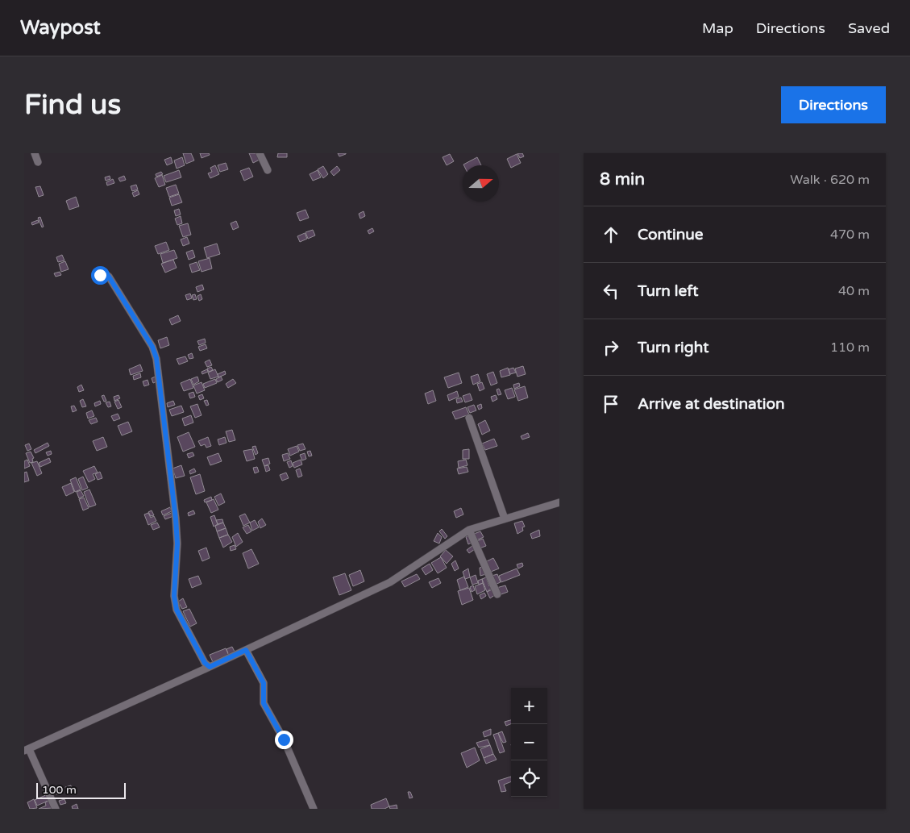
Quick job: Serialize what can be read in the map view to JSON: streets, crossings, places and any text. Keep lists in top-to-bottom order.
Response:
{
  "scale_bar": "100 m",
  "north": "right",
  "page": {
    "header": "Waypost",
    "nav": ["Map", "Directions", "Saved"],
    "buttons": "Directions",
    "title": "Find us",
    "heading": ["8 min", "Walk · 620 m"],
    "list": [
      ["Continue", "470 m"],
      ["Turn left", "40 m"],
      ["Turn right", "110 m"],
      "Arrive at destination"
    ],
    "map_buttons": ["+", "−"],
    "scale": "100 m"
  }
}
